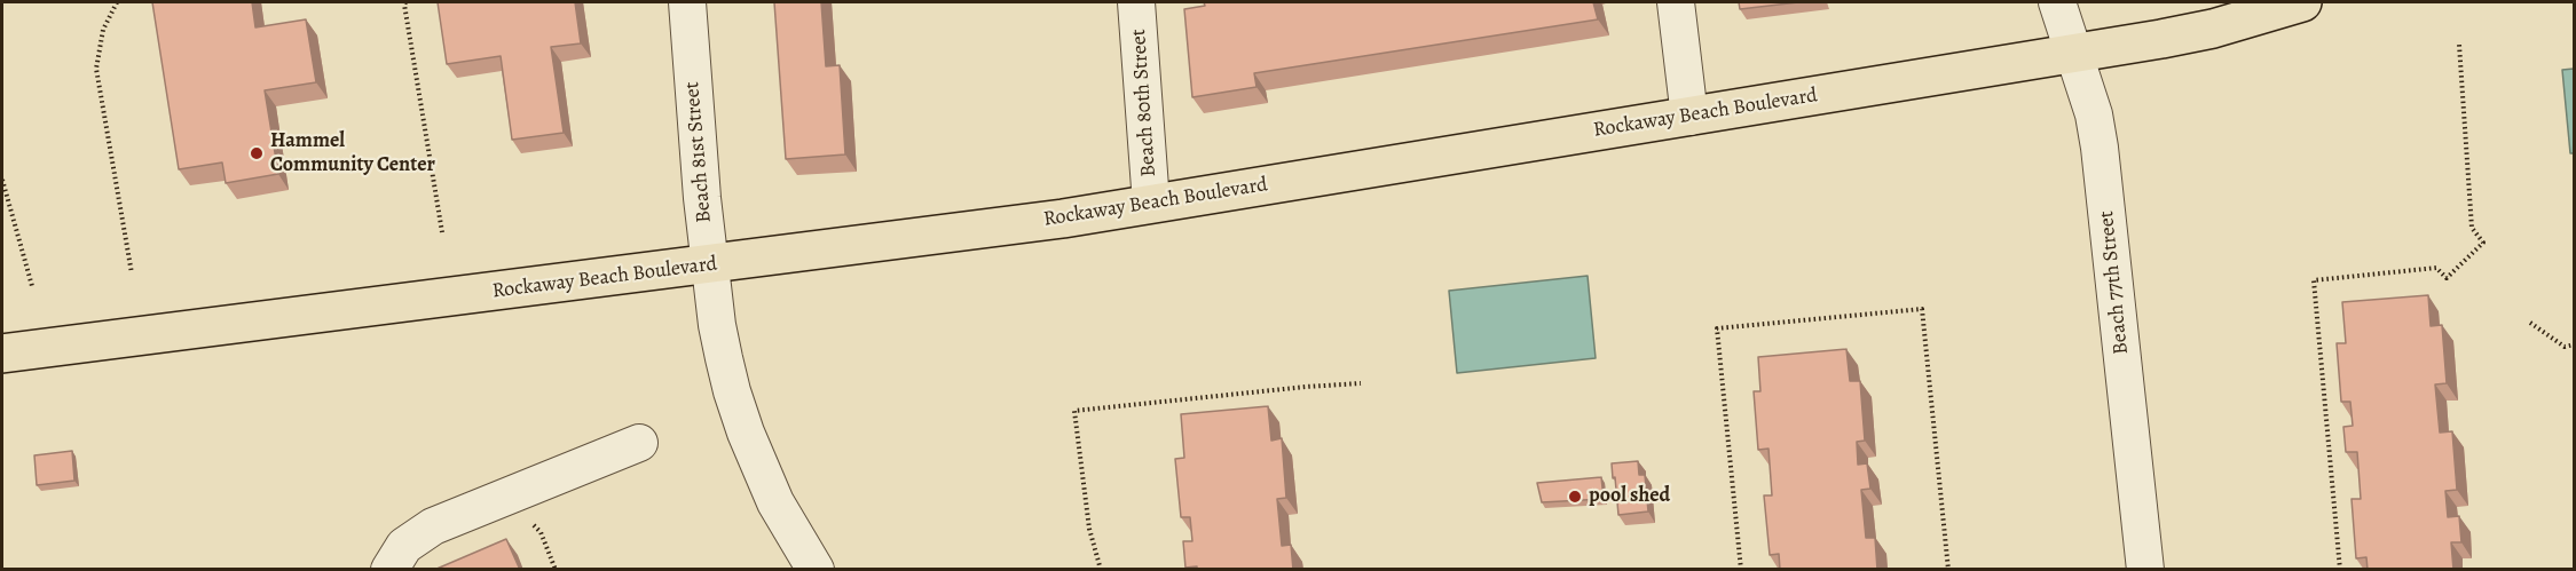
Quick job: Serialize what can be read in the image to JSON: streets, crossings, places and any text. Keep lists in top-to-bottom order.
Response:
{
  "streets": {
    "main road": ["Rockaway Beach Boulevard"],
    "street": ["Beach 80th Street", "Beach 81st Street", "Beach 77th Street"]
  },
  "crossings": [
    ["Beach 80th Street", "Rockaway Beach Boulevard"],
    ["Rockaway Beach Boulevard", "Beach 81st Street"],
    ["Rockaway Beach Boulevard", "Beach 77th Street"]
  ],
  "places": ["Hammel Community Center", "pool shed"]
}
